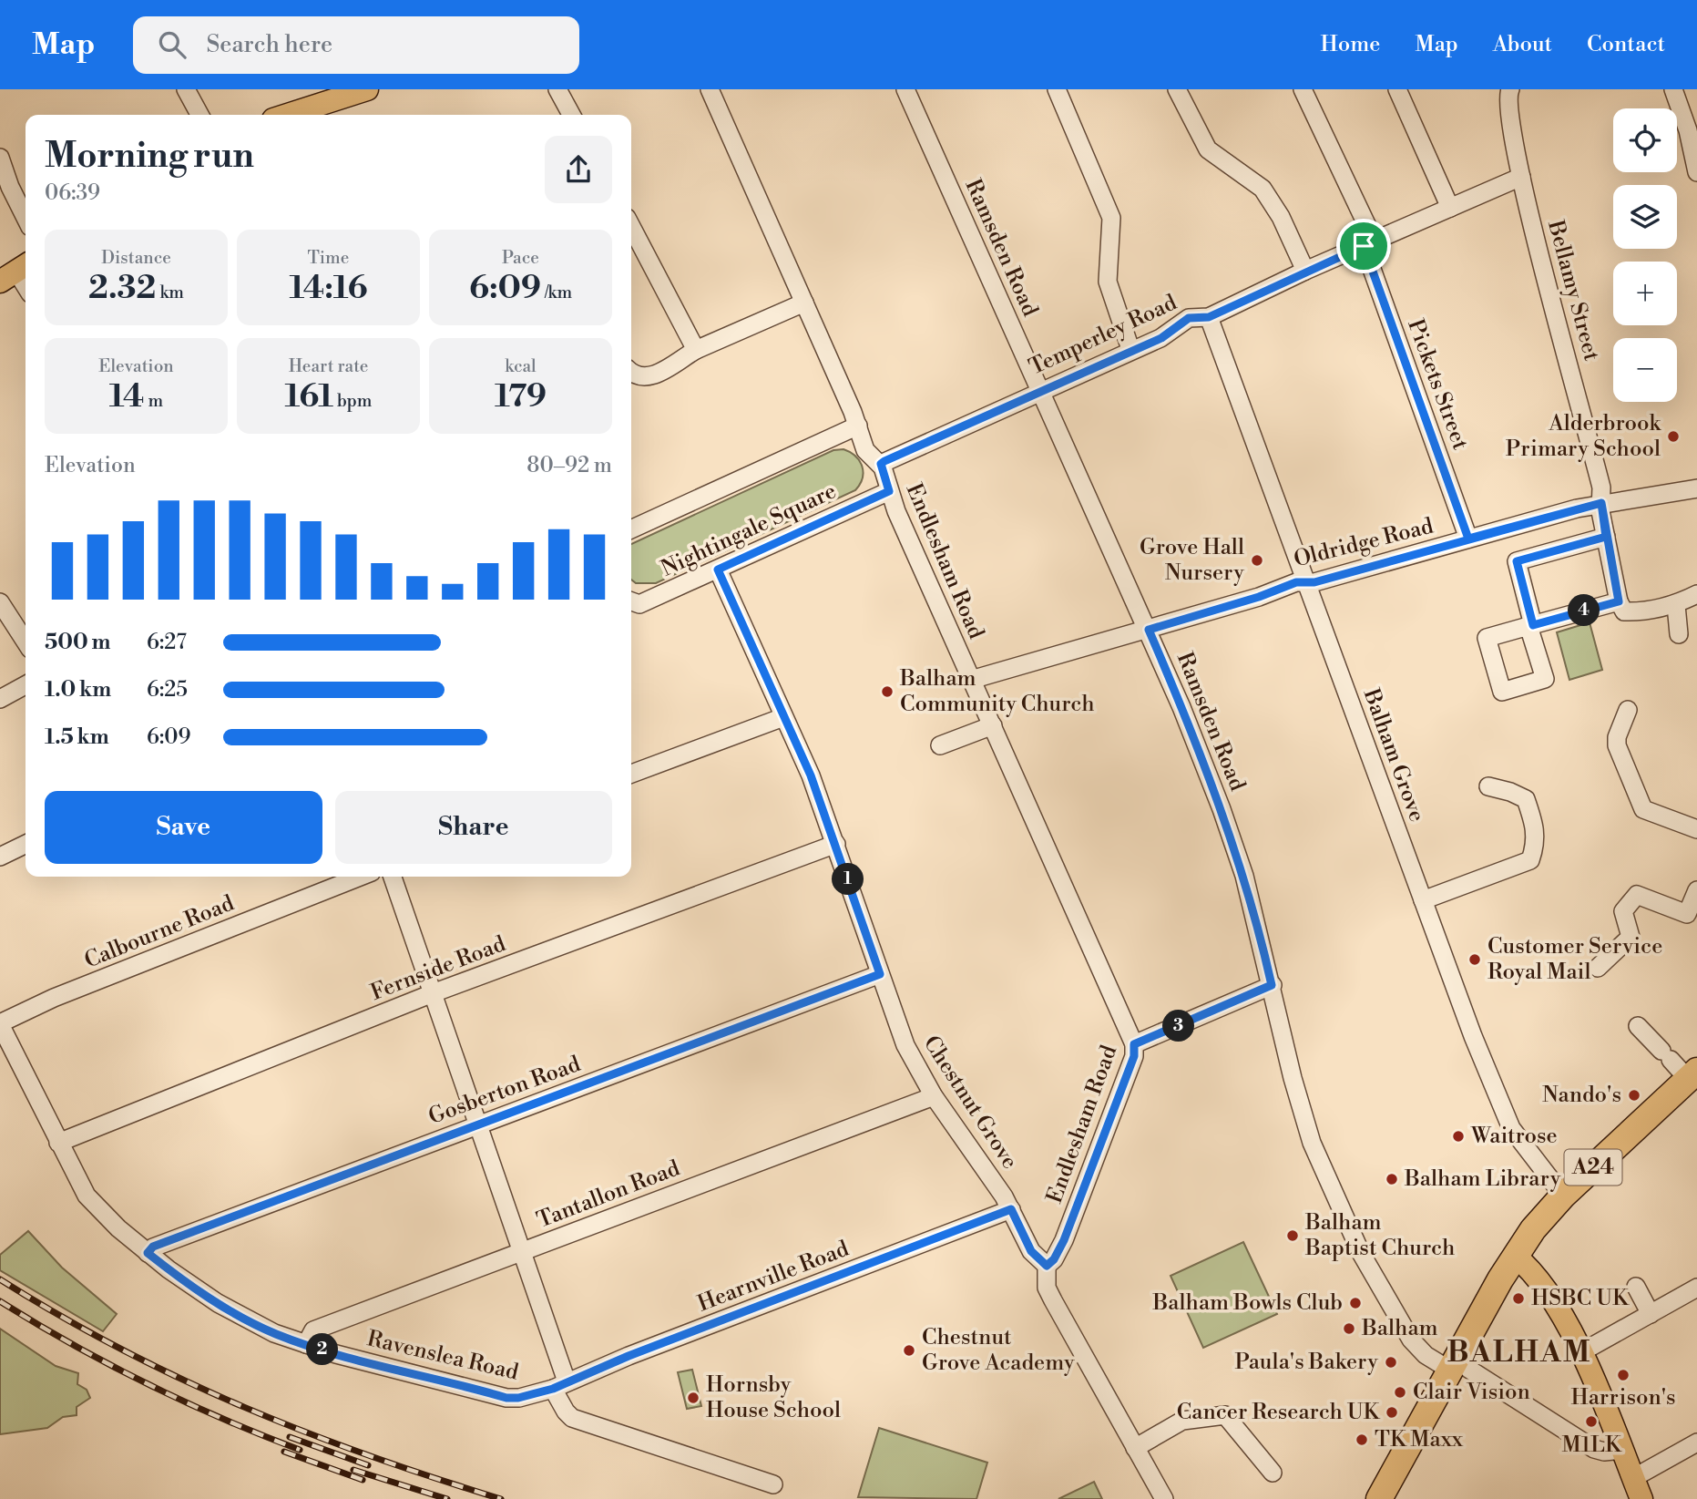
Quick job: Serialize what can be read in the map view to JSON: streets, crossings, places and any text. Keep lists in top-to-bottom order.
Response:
{
  "streets": {
    "highway": ["A24"],
    "street": [
      "Ramsden Road",
      "Bellamy Street",
      "Temperley Road",
      "Pickets Street",
      "Nightingale Square",
      "Oldridge Road",
      "Endlesham Road",
      "Balham Grove",
      "Calbourne Road",
      "Fernside Road",
      "Gosberton Road",
      "Chestnut Grove",
      "Tantallon Road",
      "Hearnville Road",
      "Ravenslea Road"
    ]
  },
  "crossings": [
    ["Ramsden Road", "Temperley Road"],
    ["Ramsden Road", "Oldridge Road"],
    ["Ramsden Road", "A24"],
    ["Bellamy Street", "Temperley Road"],
    ["Bellamy Street", "Oldridge Road"],
    ["Temperley Road", "Pickets Street"],
    ["Temperley Road", "Endlesham Road"],
    ["Temperley Road", "Balham Grove"],
    ["Pickets Street", "Oldridge Road"],
    ["Nightingale Square", "Endlesham Road"],
    ["Nightingale Square", "Chestnut Grove"],
    ["Oldridge Road", "Endlesham Road"],
    ["Oldridge Road", "Balham Grove"],
    ["Endlesham Road", "Chestnut Grove"],
    ["Balham Grove", "A24"],
    ["Calbourne Road", "Ravenslea Road"],
    ["Fernside Road", "Chestnut Grove"],
    ["Fernside Road", "Ravenslea Road"],
    ["Gosberton Road", "Chestnut Grove"],
    ["Gosberton Road", "Ravenslea Road"],
    ["Chestnut Grove", "Tantallon Road"],
    ["Chestnut Grove", "Hearnville Road"],
    ["Tantallon Road", "Ravenslea Road"],
    ["Hearnville Road", "Ravenslea Road"]
  ],
  "districts": ["BALHAM"],
  "places": [
    "Alderbrook Primary School",
    "Grove Hall Nursery",
    "Balham Community Church",
    "Customer Service Royal Mail",
    "Nando's",
    "Waitrose",
    "Balham Library",
    "Balham Baptist Church",
    "HSBC UK",
    "Balham Bowls Club",
    "Balham",
    "Chestnut Grove Academy",
    "Paula's Bakery",
    "Harrison's",
    "Clair Vision",
    "Hornsby House School",
    "Cancer Research UK",
    "M1LK",
    "TK Maxx"
  ],
  "page": {
    "header": "Map",
    "search": "Search here",
    "nav": [
      "Home",
      "Map",
      "About",
      "Contact"
    ],
    "map_buttons": ["+", "−"],
    "heading": ["Morning run", "06:39"],
    "stats": [
      ["Distance", "2.32 km"],
      ["Time", "14:16"],
      ["Pace", "6:09 /km"],
      ["Elevation", "14 m"],
      ["Heart rate", "161 bpm"],
      ["kcal", "179"]
    ],
    "chart": ["Elevation", "80–92 m"],
    "pins": [
      "4",
      "1",
      "3",
      "2"
    ],
    "list": [
      {
        "name": "500 m",
        "note": "6:27"
      },
      {
        "name": "1.0 km",
        "note": "6:25"
      },
      {
        "name": "1.5 km",
        "note": "6:09"
      }
    ],
    "buttons": ["Save", "Share"]
  }
}
